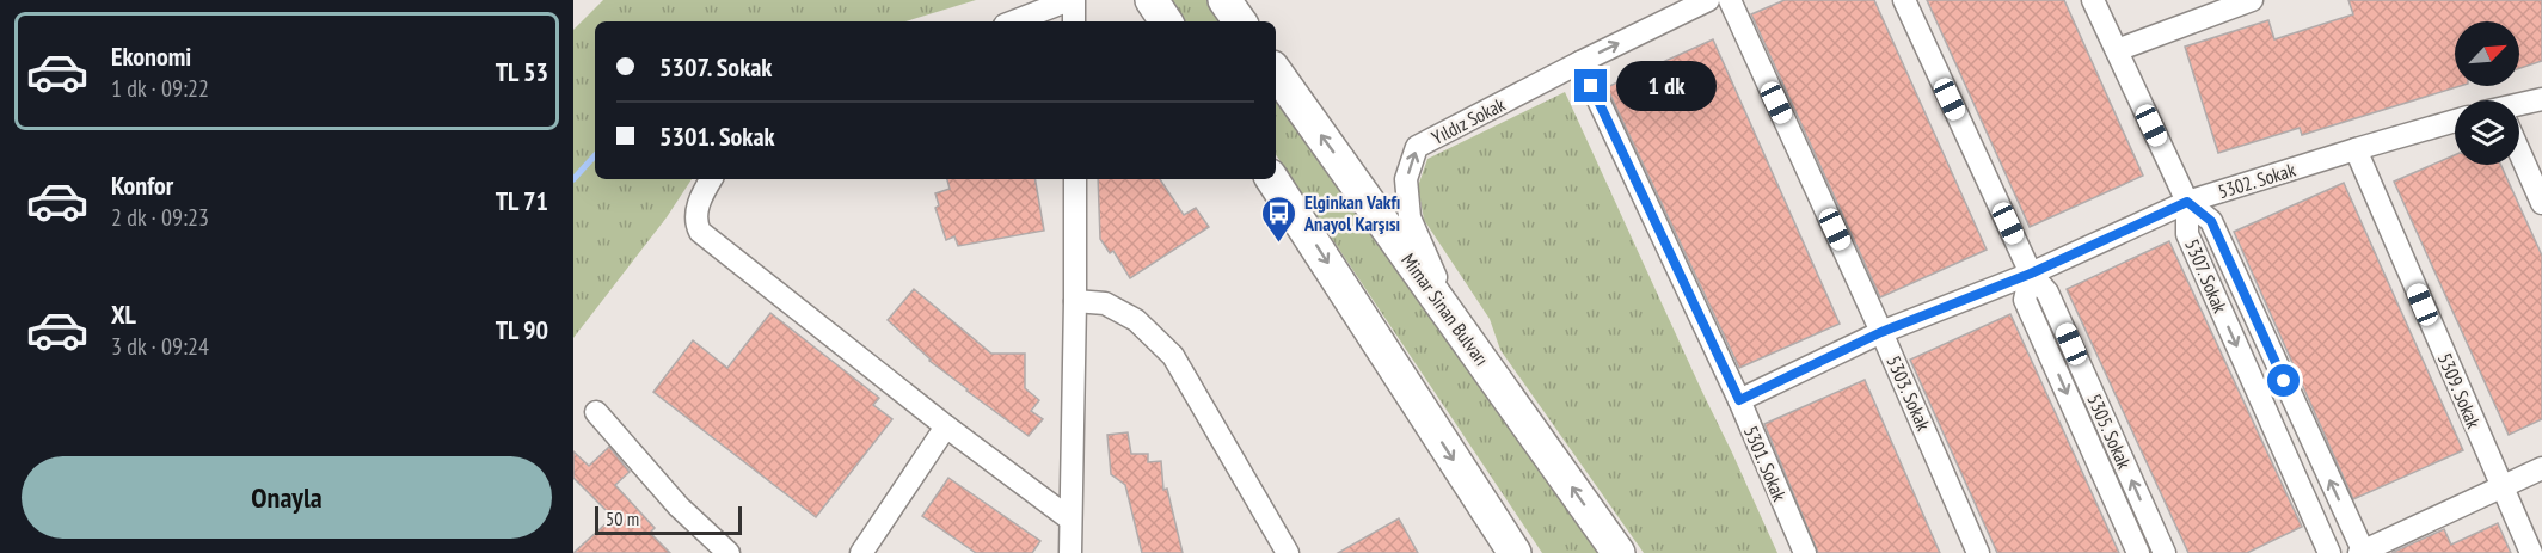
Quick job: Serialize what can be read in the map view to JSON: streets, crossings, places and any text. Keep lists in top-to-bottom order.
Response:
{
  "streets": {
    "highway": ["Mimar Sinan Bulvarı"],
    "street": [
      "Yıldız Sokak",
      "5302. Sokak",
      "5307. Sokak",
      "5309. Sokak",
      "5303. Sokak",
      "5305. Sokak",
      "5301. Sokak"
    ]
  },
  "crossings": [
    ["Yıldız Sokak", "Mimar Sinan Bulvarı"],
    ["Yıldız Sokak", "5301. Sokak"],
    ["5302. Sokak", "5307. Sokak"],
    ["5302. Sokak", "5309. Sokak"],
    ["5302. Sokak", "5303. Sokak"],
    ["5302. Sokak", "5305. Sokak"],
    ["5302. Sokak", "5301. Sokak"]
  ],
  "places": {
    "bus stop": ["Elginkan Vakfı Anayol Karşısı"]
  },
  "scale_bar": "50 m",
  "north": "top right",
  "page": {
    "list": [
      {
        "name": "Ekonomi",
        "note": "1 dk · 09:22",
        "value": "TL 53"
      },
      {
        "name": "Konfor",
        "note": "2 dk · 09:23",
        "value": "TL 71"
      },
      {
        "name": "XL",
        "note": "3 dk · 09:24",
        "value": "TL 90"
      }
    ],
    "banner": ["5307. Sokak", "5301. Sokak"],
    "bubble": "1 dk",
    "buttons": "Onayla",
    "scale": "50 m"
  }
}
